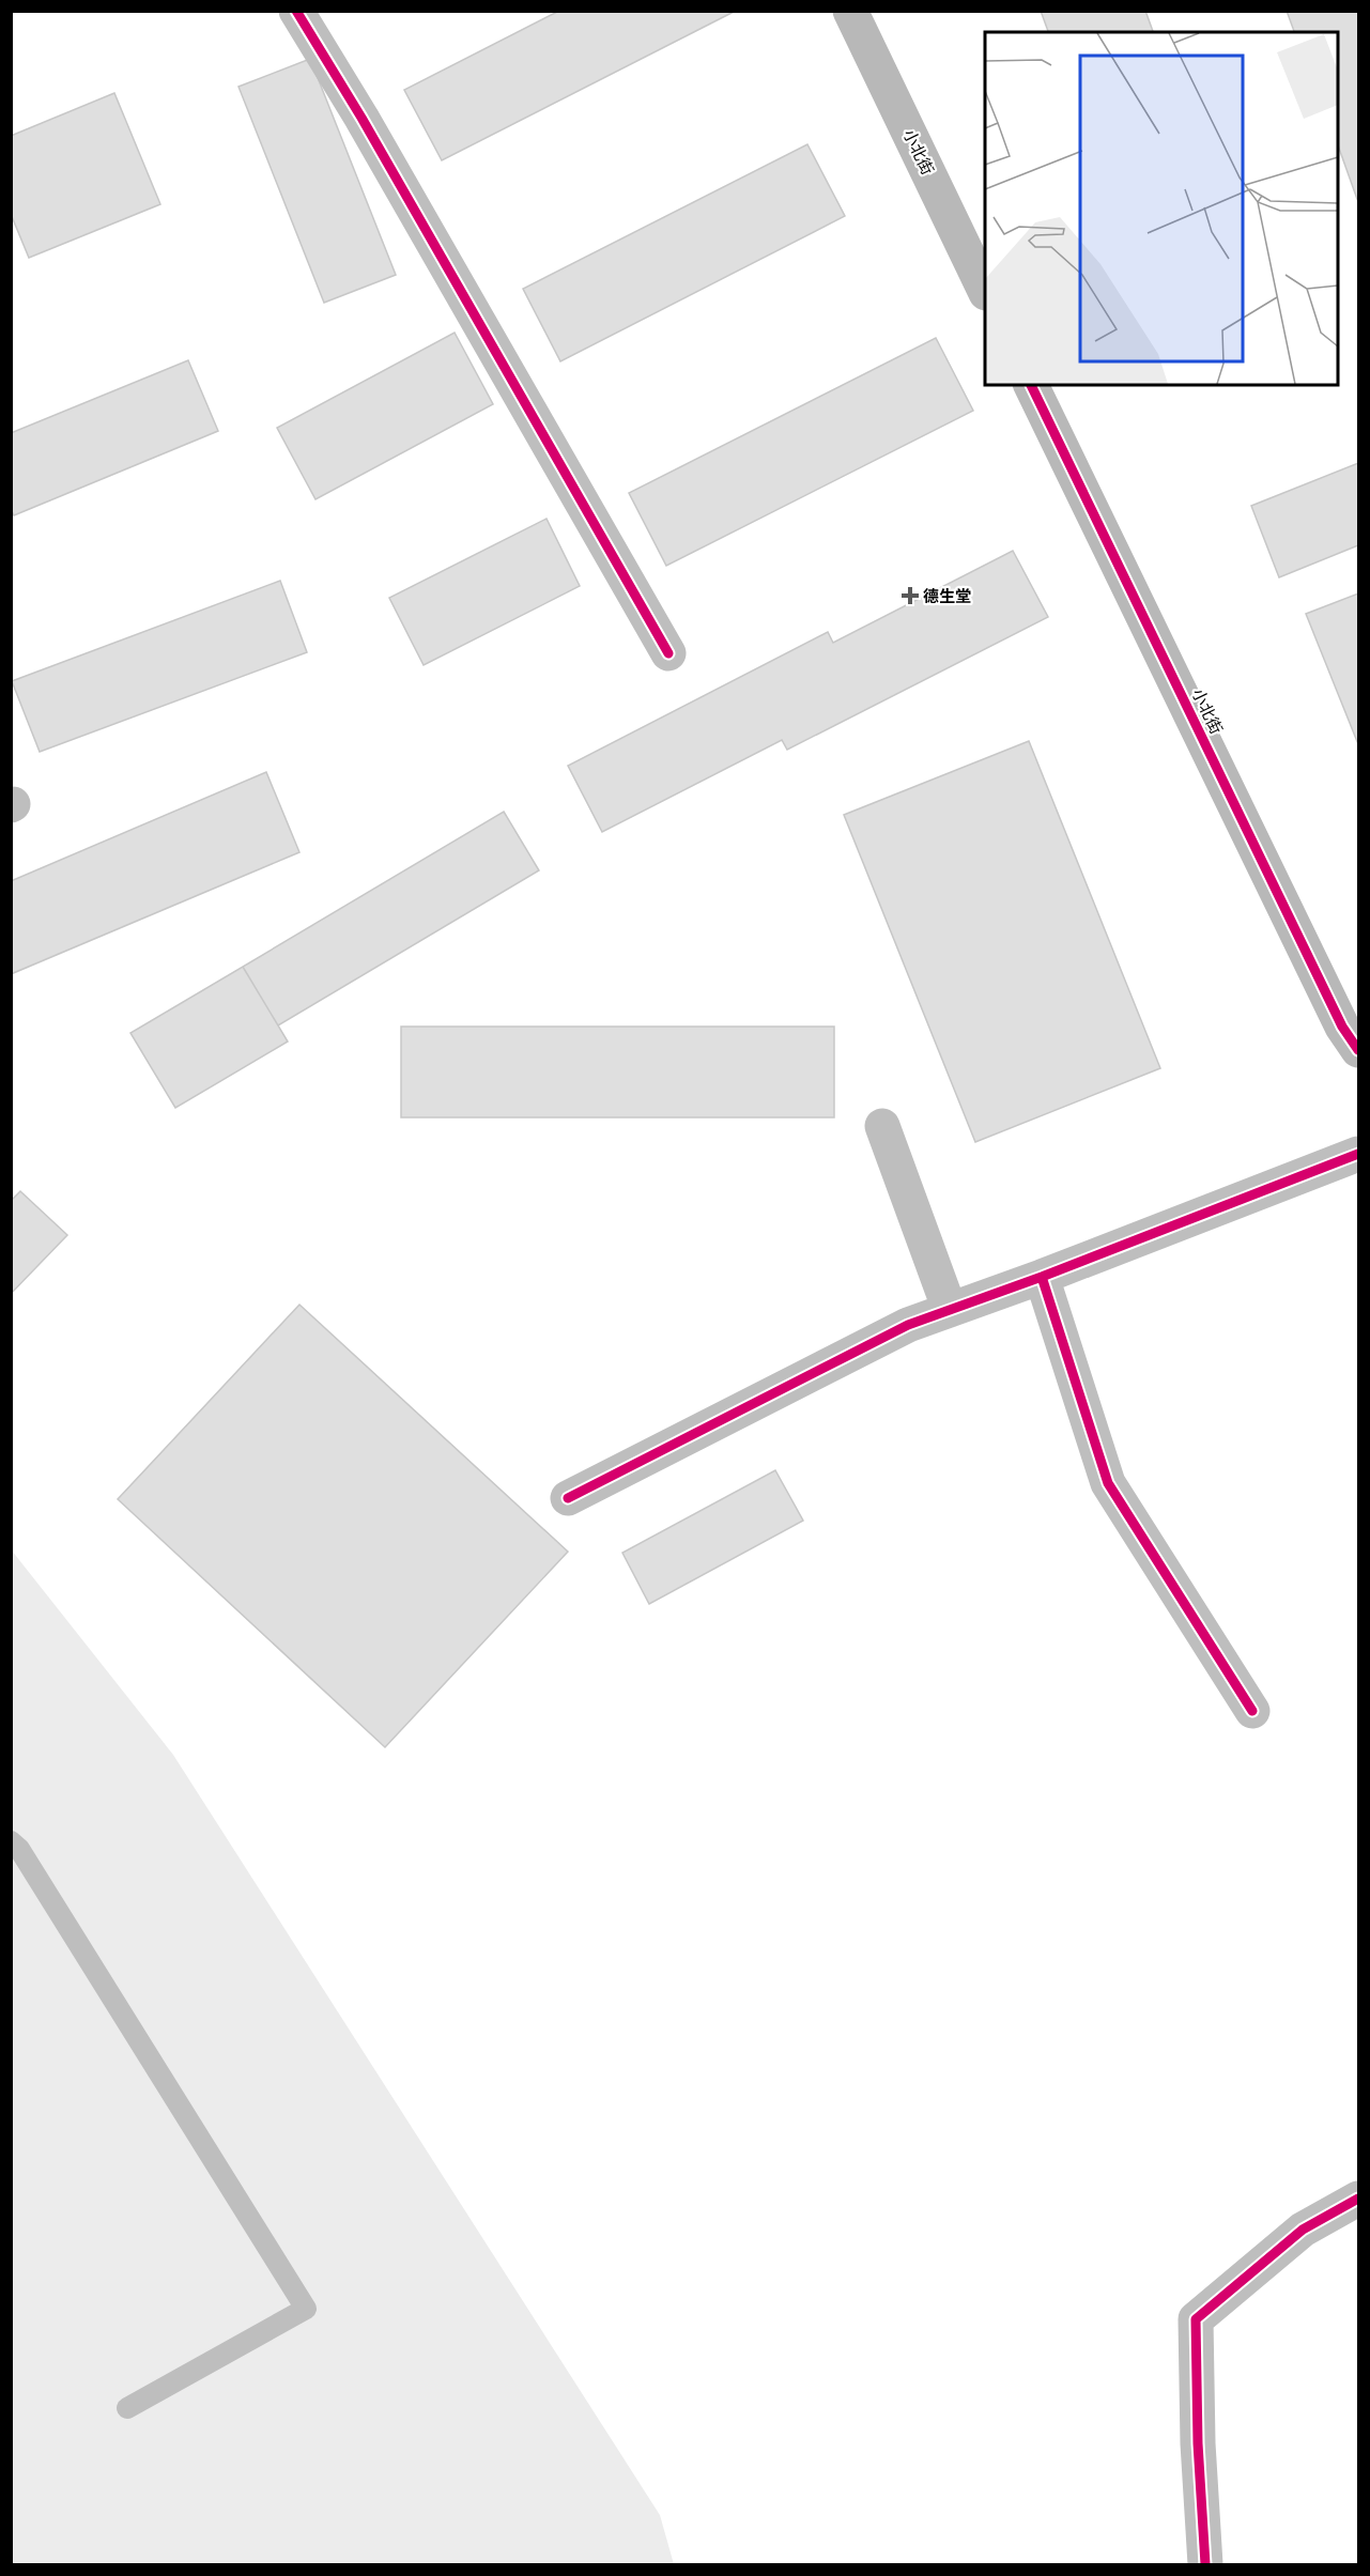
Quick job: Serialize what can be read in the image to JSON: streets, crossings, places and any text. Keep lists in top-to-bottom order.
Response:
{
  "streets": {
    "street": ["小北街"]
  },
  "places": {
    "health": ["德生堂"]
  }
}
